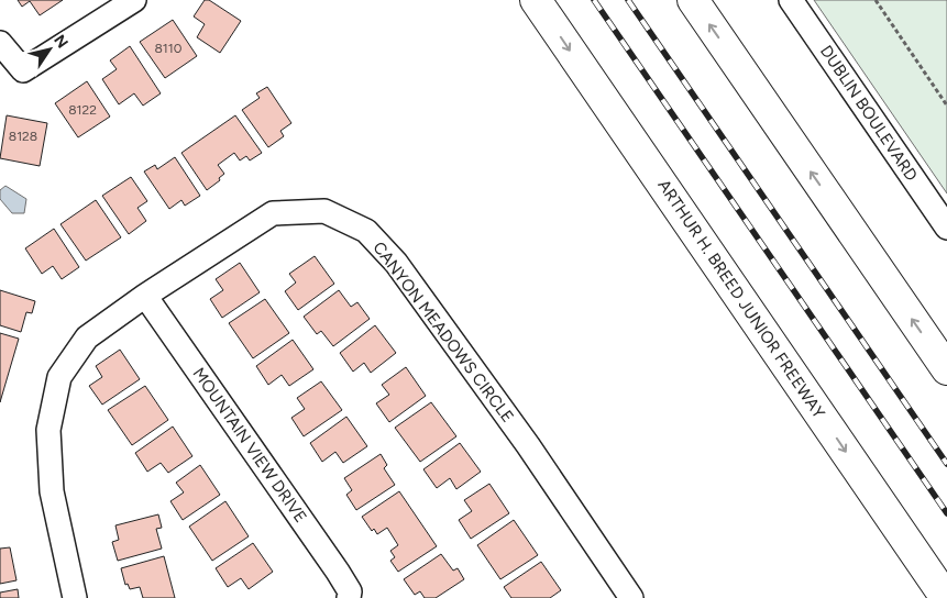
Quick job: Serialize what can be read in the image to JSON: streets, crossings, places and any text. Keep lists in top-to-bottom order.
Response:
{
  "streets": {
    "highway": ["ARTHUR H. BREED JUNIOR FREEWAY"],
    "street": ["DUBLIN BOULEVARD", "CANYON MEADOWS CIRCLE", "MOUNTAIN VIEW DRIVE"]
  },
  "crossings": [
    ["CANYON MEADOWS CIRCLE", "MOUNTAIN VIEW DRIVE"]
  ],
  "house_numbers": ["8110", "8122", "8128"],
  "north": "top right"
}
